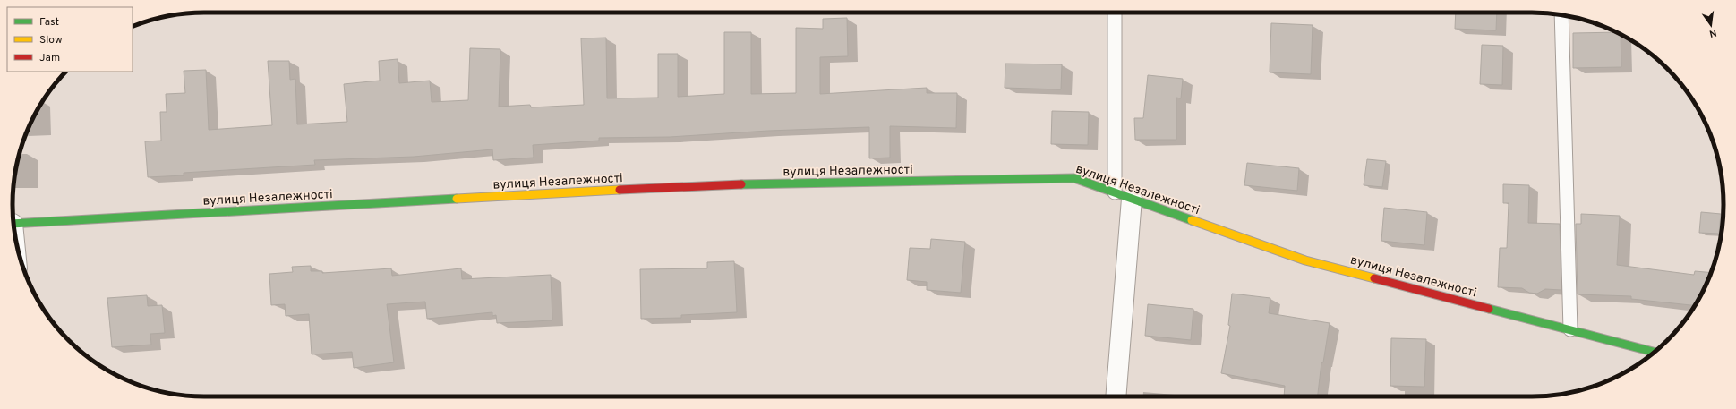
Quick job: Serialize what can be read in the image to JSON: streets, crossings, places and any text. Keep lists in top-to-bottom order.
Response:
{
  "streets": {
    "street": ["вулиця Незалежності"]
  },
  "legend": ["Fast", "Slow", "Jam"],
  "north": "bottom"
}
